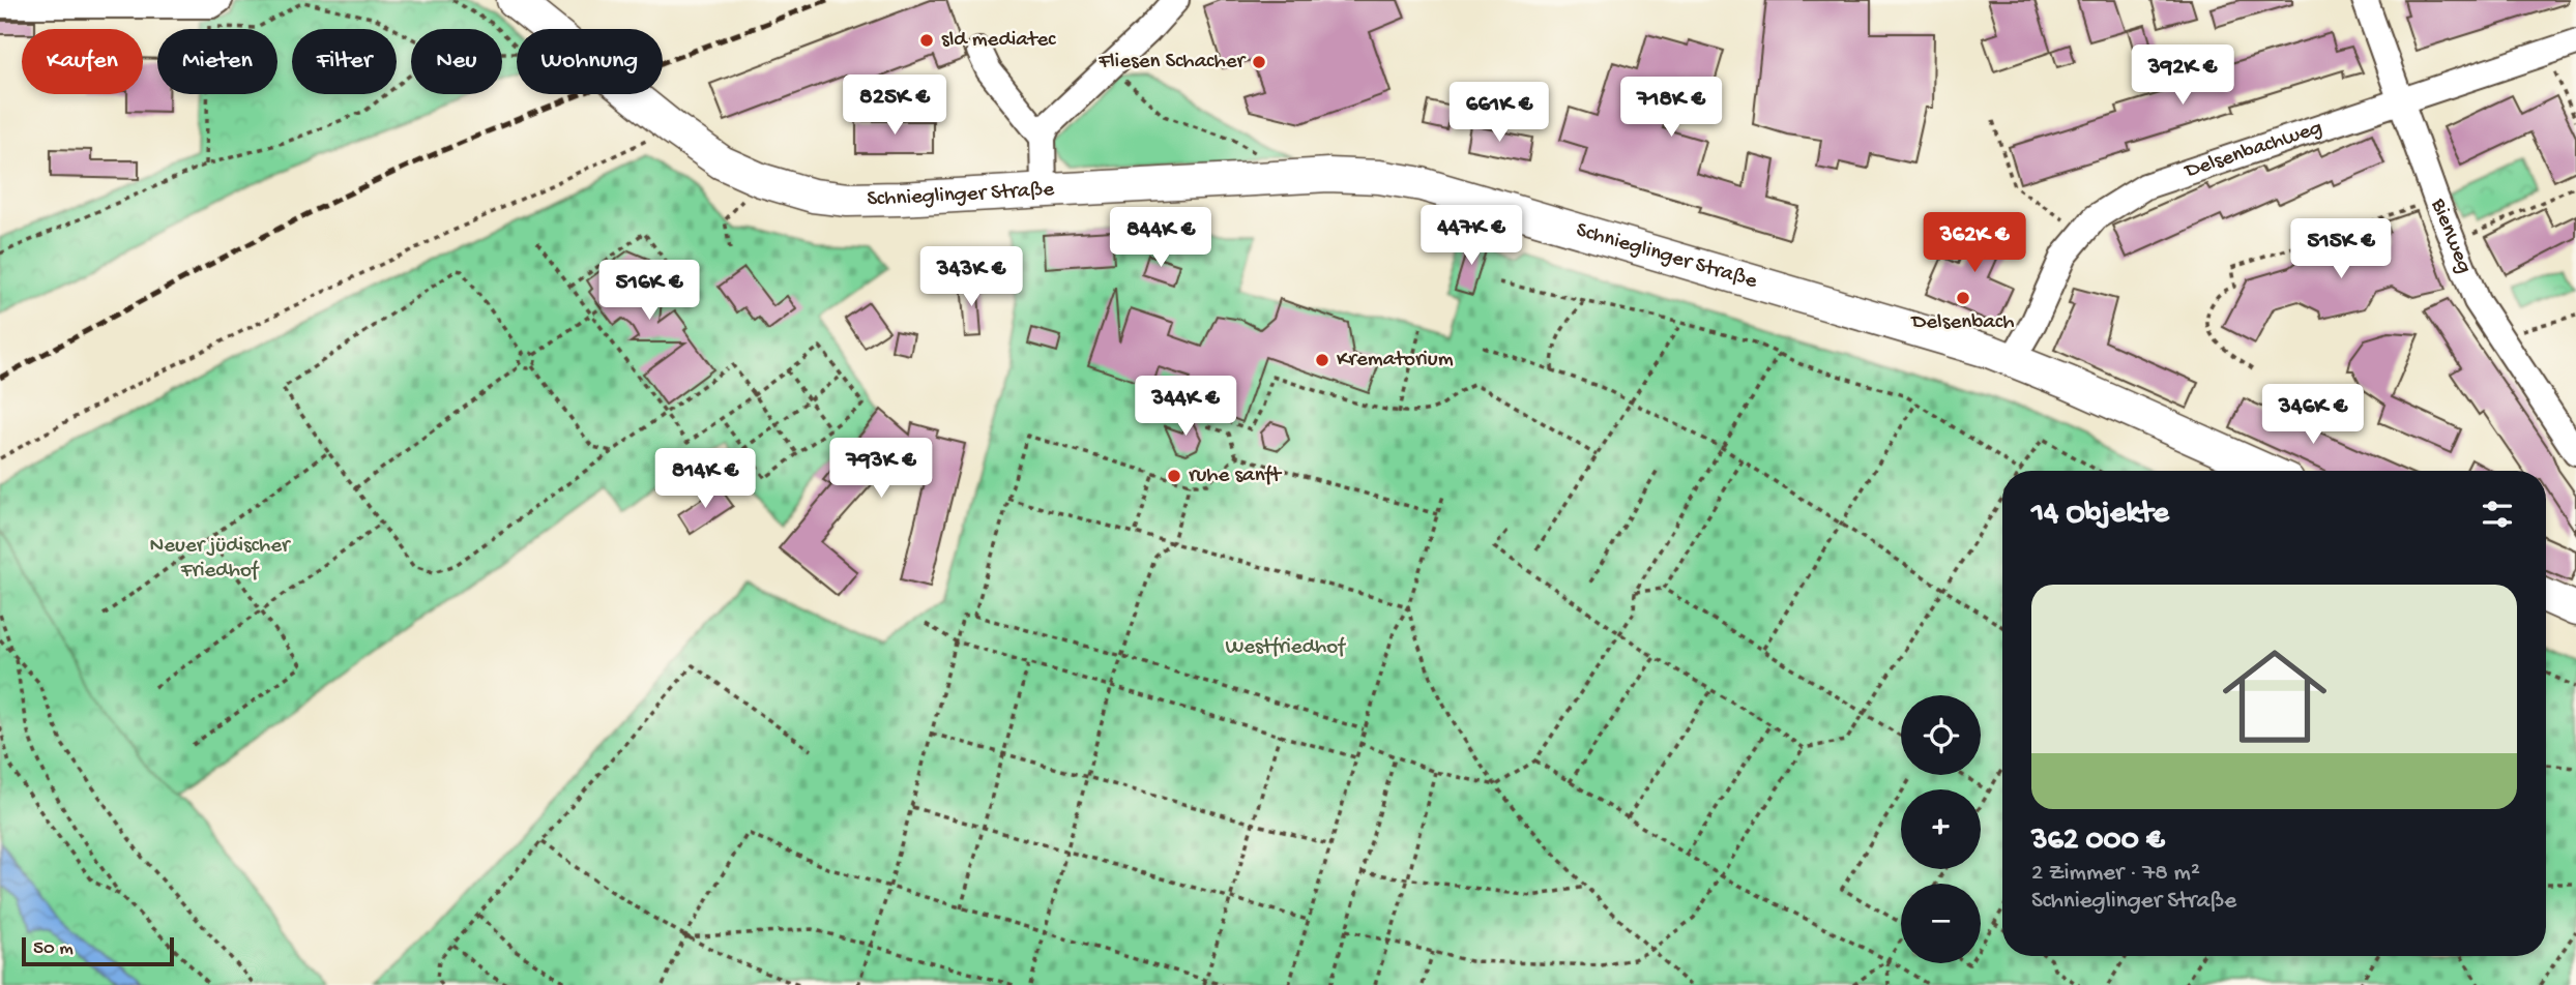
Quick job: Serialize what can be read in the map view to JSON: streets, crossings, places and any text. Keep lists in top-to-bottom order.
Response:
{
  "streets": {
    "main road": ["Schnieglinger Straße"],
    "street": ["Delsenbachweg", "Bienweg"]
  },
  "crossings": [
    ["Delsenbachweg", "Schnieglinger Straße"],
    ["Delsenbachweg", "Bienweg"]
  ],
  "parks": ["Neuer jüdischer Friedhof", "Westfriedhof"],
  "places": [
    "sld mediatec",
    "Fliesen Schacher",
    "Delsenbach",
    "Krematorium",
    "ruhe sanft"
  ],
  "scale_bar": "50 m",
  "page": {
    "chip": [
      "Kaufen",
      "Mieten",
      "Filter",
      "Neu",
      "Wohnung"
    ],
    "price": [
      "392K €",
      "825K €",
      "718K €",
      "661K €",
      "447K €",
      "844K €",
      "362K €",
      "515K €",
      "343K €",
      "516K €",
      "344K €",
      "346K €",
      "793K €",
      "814K €"
    ],
    "heading": "14 Objekte",
    "list": [
      {
        "name": "362 000 €",
        "note": "2 Zimmer · 78 m² · Schnieglinger Straße"
      }
    ],
    "map_buttons": ["+", "−"],
    "scale": "50 m"
  }
}
